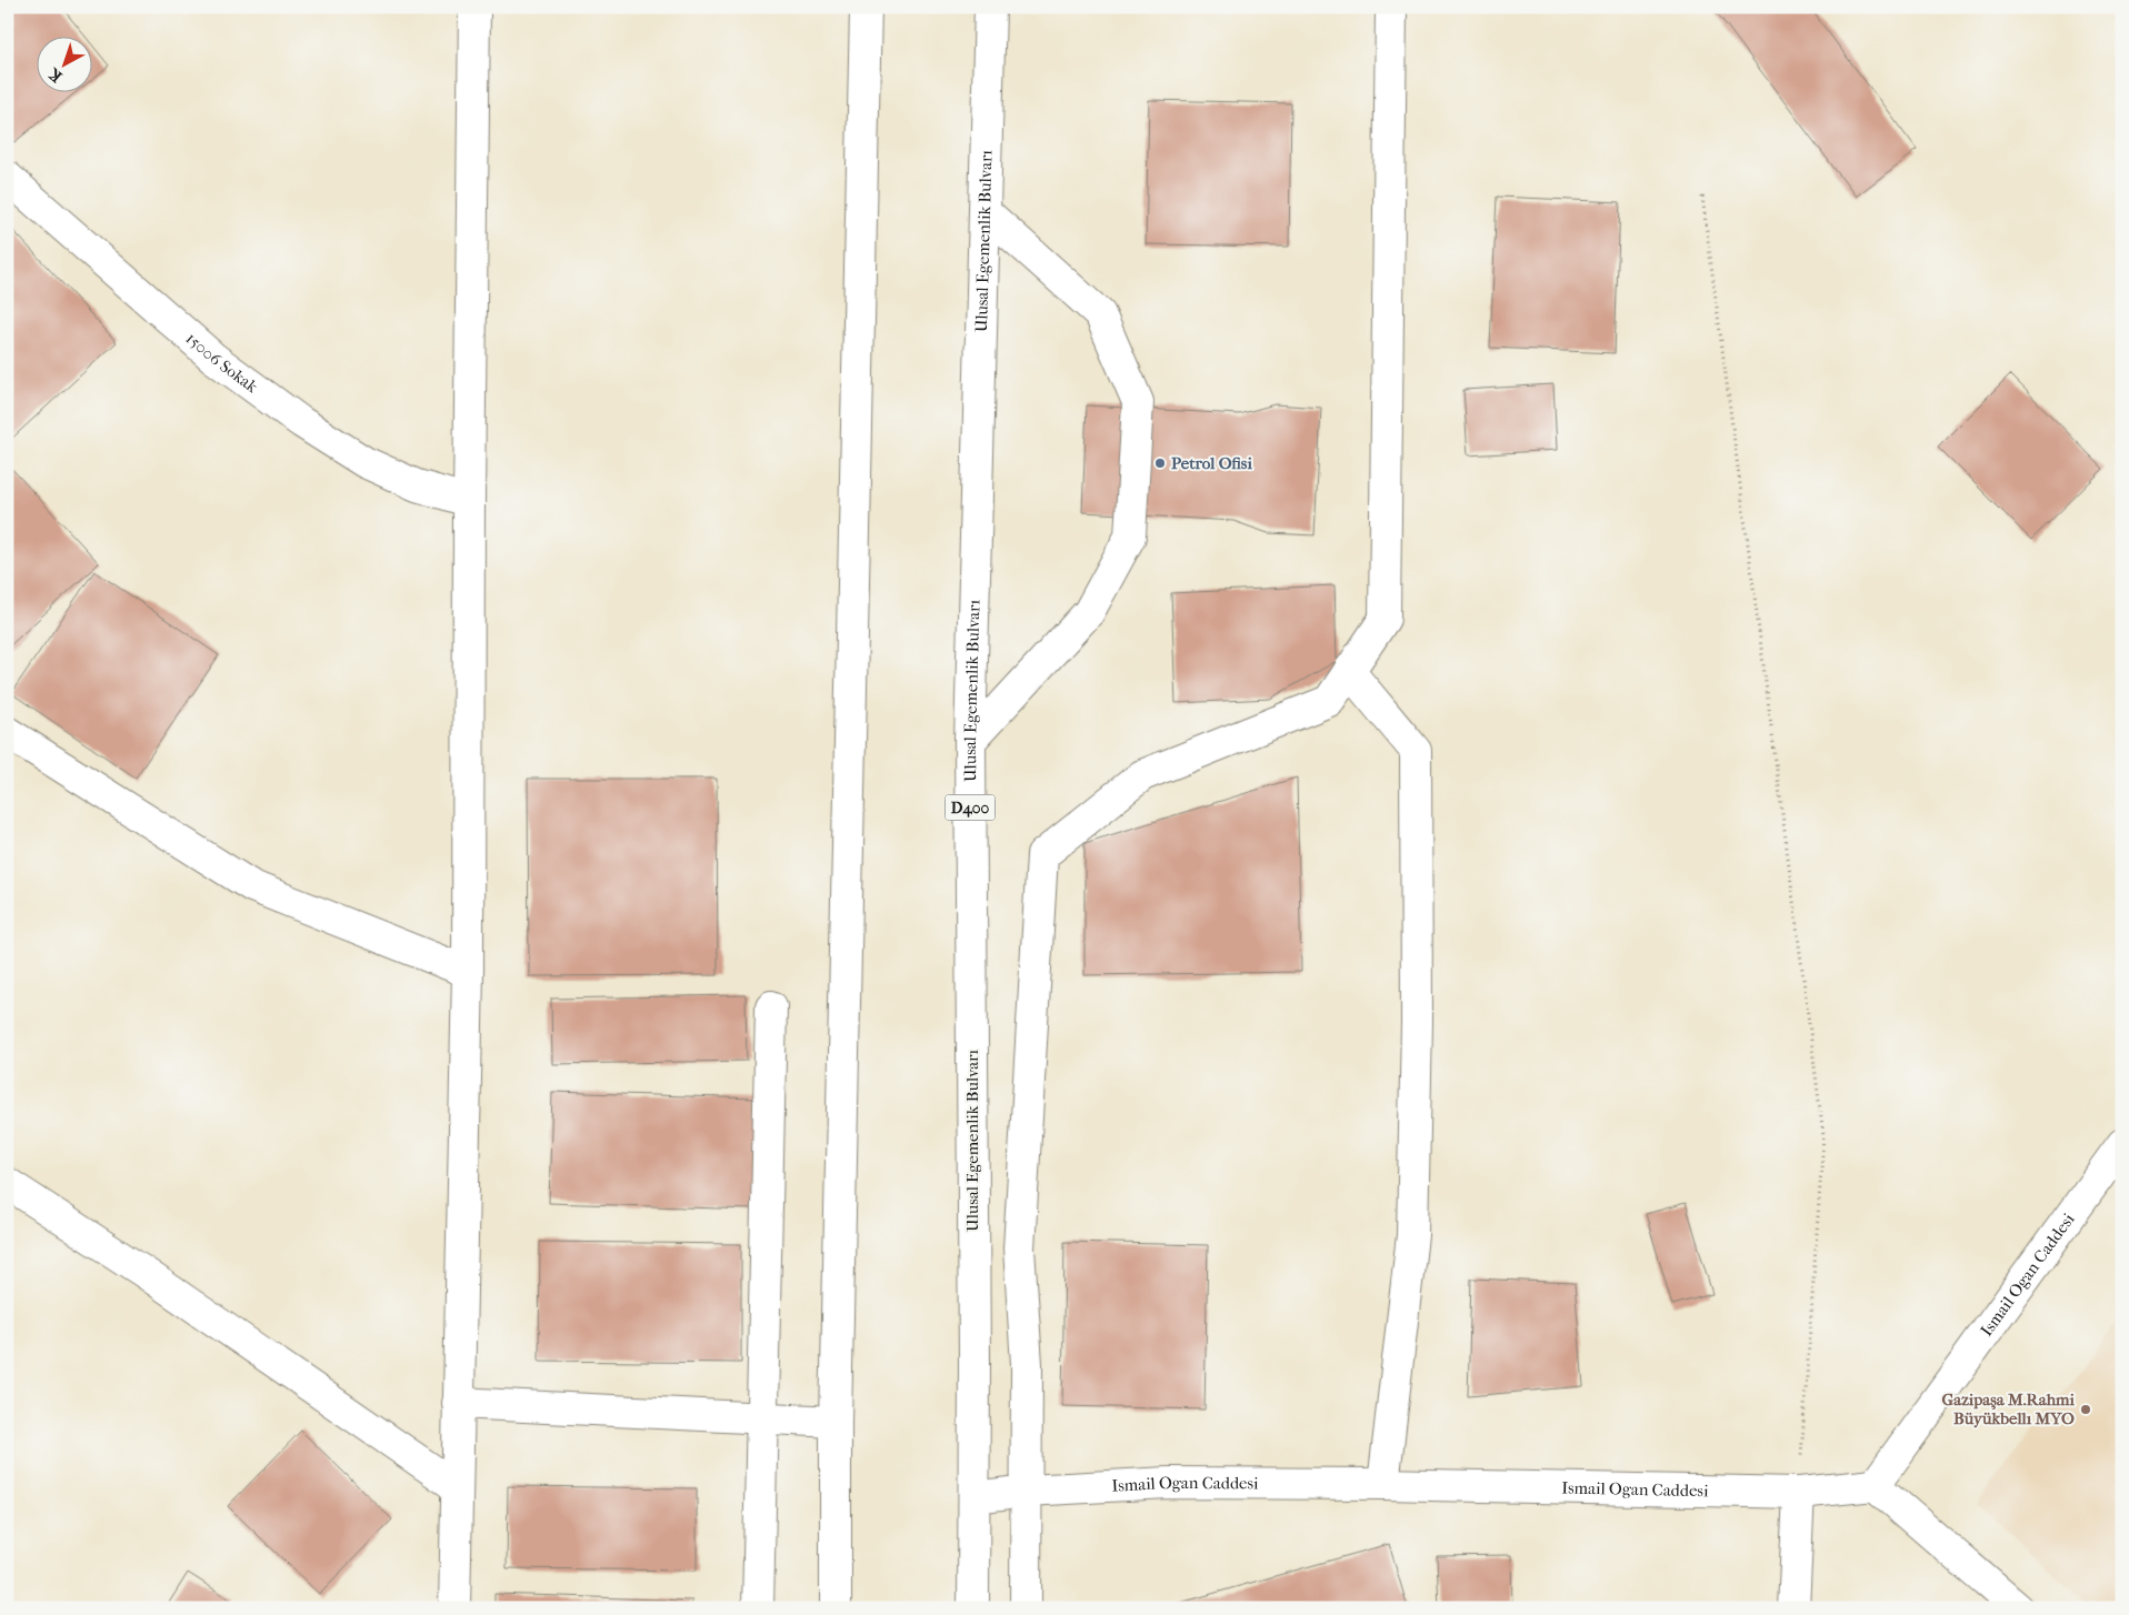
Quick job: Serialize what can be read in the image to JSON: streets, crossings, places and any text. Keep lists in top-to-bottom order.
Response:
{
  "streets": {
    "main road": [
      "Ulusal Egemenlik Bulvarı",
      "15006 Sokak",
      "D400",
      "Ismail Ogan Caddesi"
    ]
  },
  "crossings": [
    ["Ulusal Egemenlik Bulvarı", "Ismail Ogan Caddesi"]
  ],
  "places": ["Petrol Ofisi", "Gazipaşa M.Rahmi Büyükbellı MYO"],
  "north": "bottom left"
}
